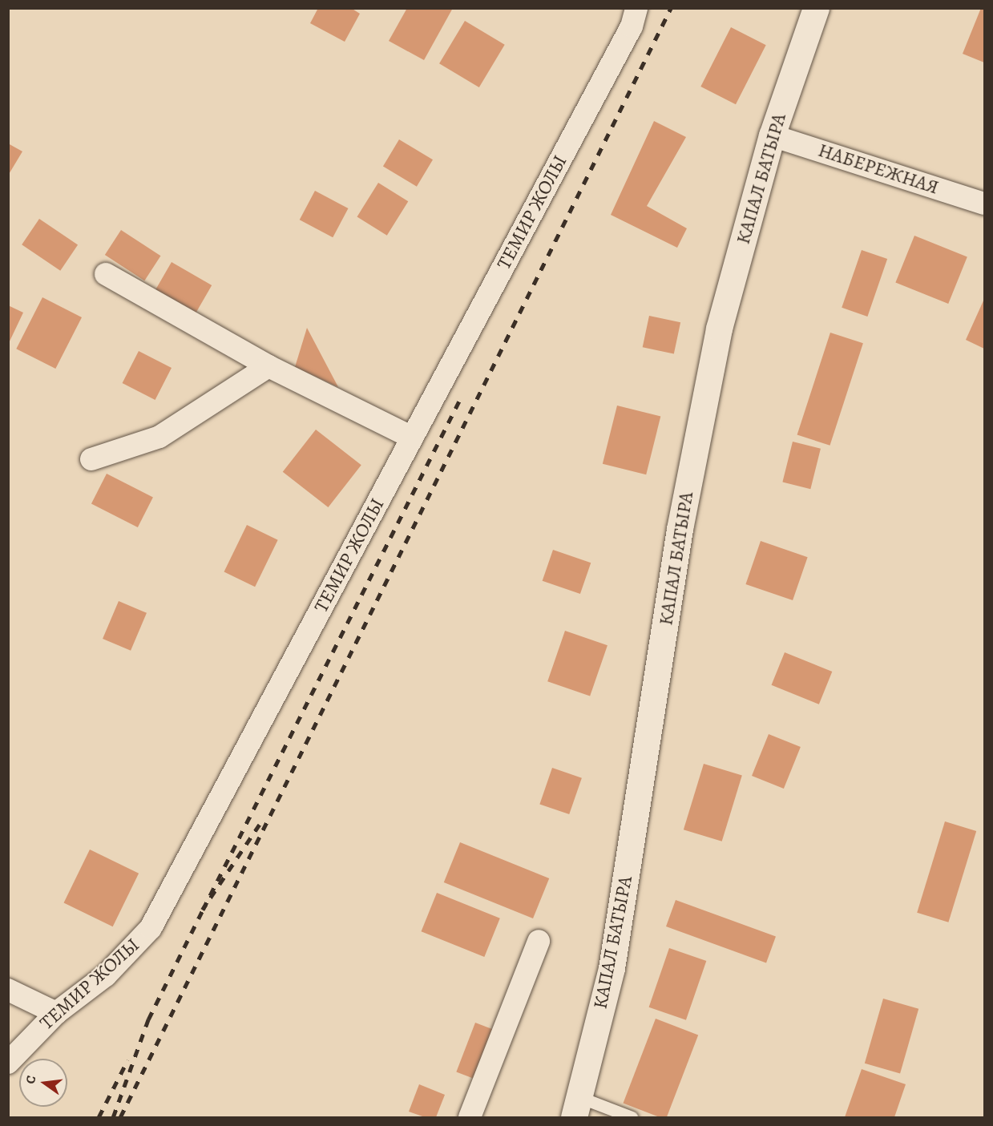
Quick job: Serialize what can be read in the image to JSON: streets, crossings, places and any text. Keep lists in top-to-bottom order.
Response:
{
  "streets": {
    "main road": ["КАПАЛ БАТЫРА"],
    "street": ["НАБЕРЕЖНАЯ", "ТЕМИР ЖОЛЫ"]
  },
  "crossings": [
    ["НАБЕРЕЖНАЯ", "КАПАЛ БАТЫРА"]
  ],
  "north": "left"
}
